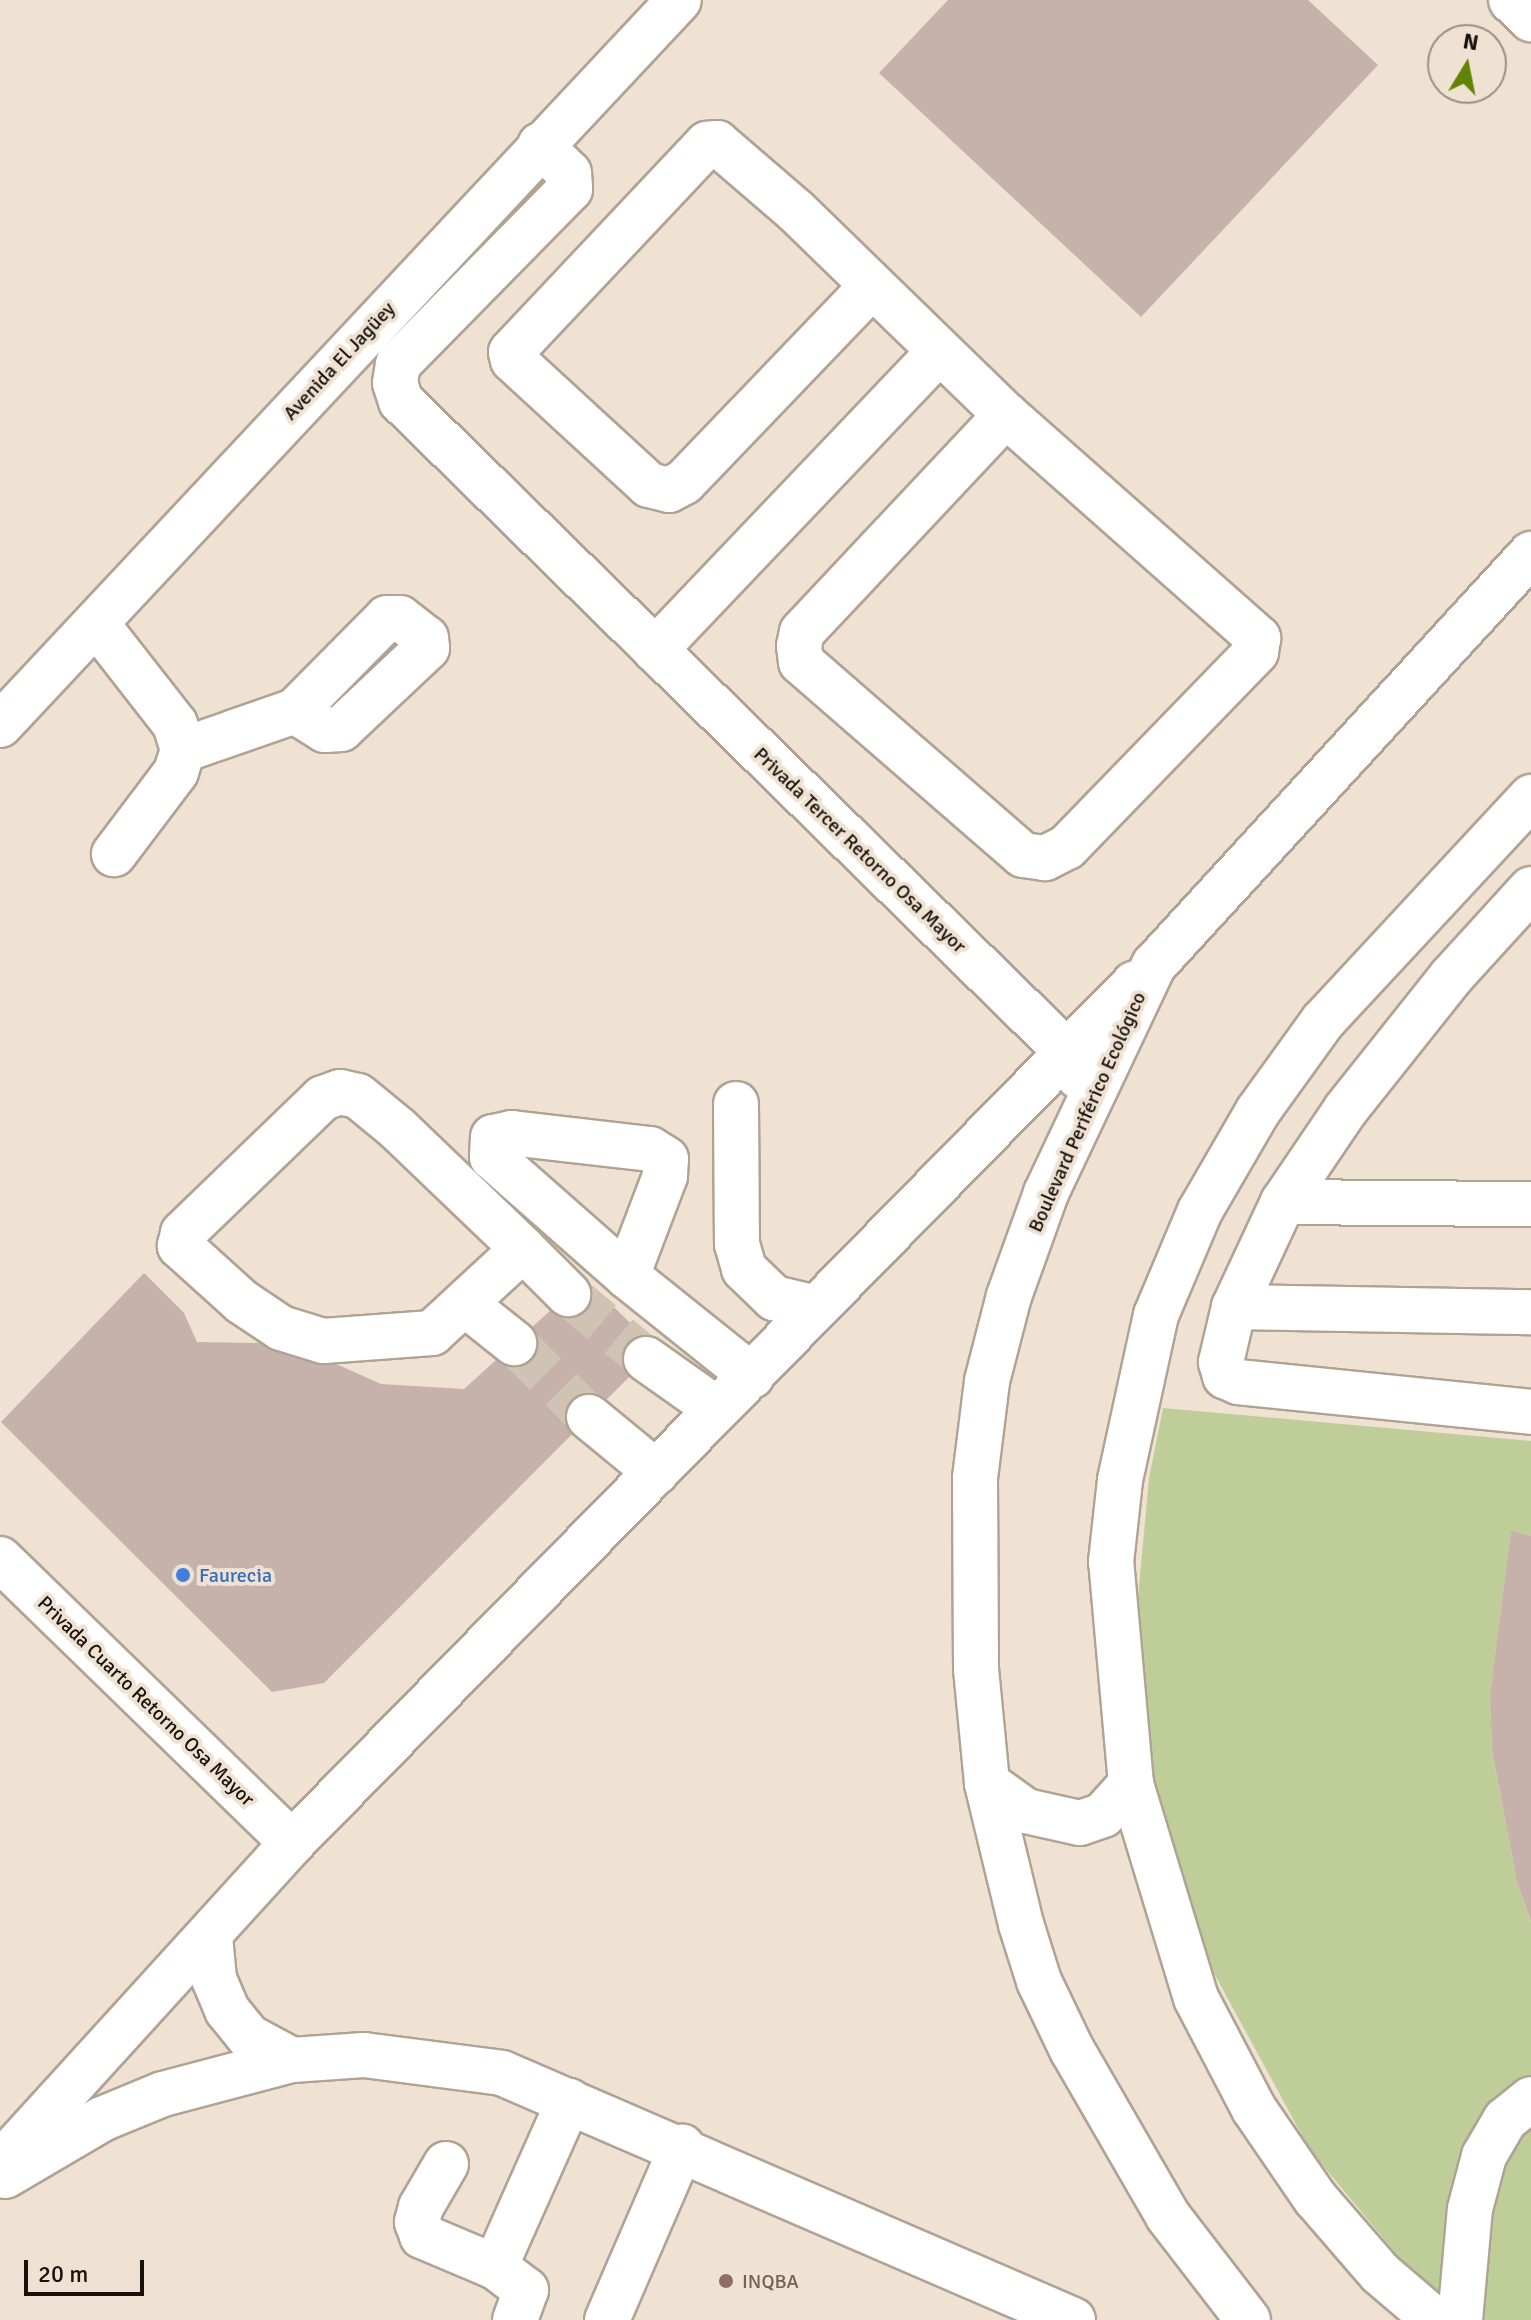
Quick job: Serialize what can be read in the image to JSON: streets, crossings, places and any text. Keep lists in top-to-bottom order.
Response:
{
  "streets": {
    "street": [
      "Avenida El Jagüey",
      "Privada Tercer Retorno Osa Mayor",
      "Boulevard Periférico Ecológico",
      "Privada Cuarto Retorno Osa Mayor"
    ]
  },
  "crossings": [
    ["Avenida El Jagüey", "Privada Tercer Retorno Osa Mayor"]
  ],
  "places": ["Faurecia", "INQBA"],
  "scale_bar": "20 m",
  "north": "top"
}
